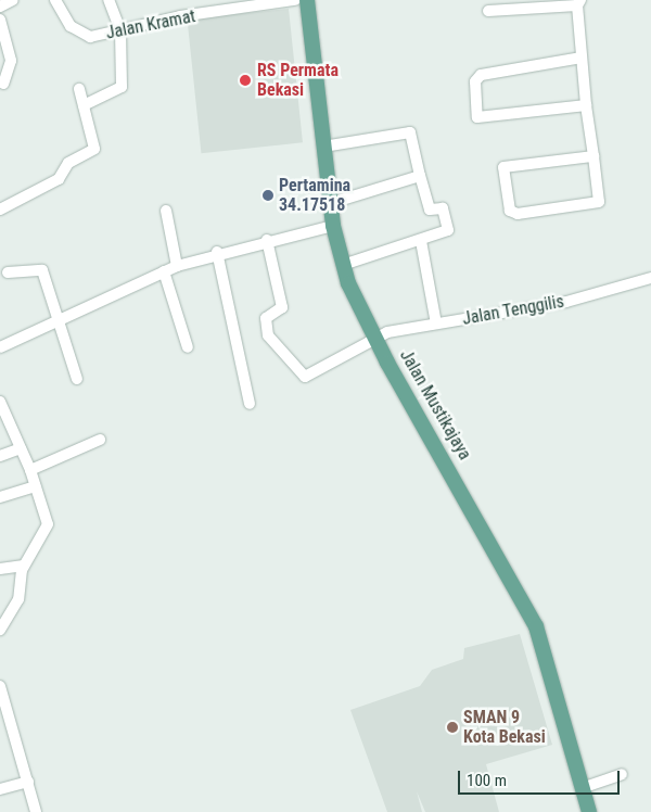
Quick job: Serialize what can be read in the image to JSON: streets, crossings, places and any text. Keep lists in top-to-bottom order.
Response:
{
  "streets": {
    "main road": ["Jalan Mustikajaya"],
    "street": ["Jalan Kramat", "Jalan Tenggilis"]
  },
  "crossings": [
    ["Jalan Tenggilis", "Jalan Mustikajaya"]
  ],
  "places": ["RS Permata Bekasi", "Pertamina 34.17518", "SMAN 9 Kota Bekasi"],
  "scale_bar": "100 m"
}
